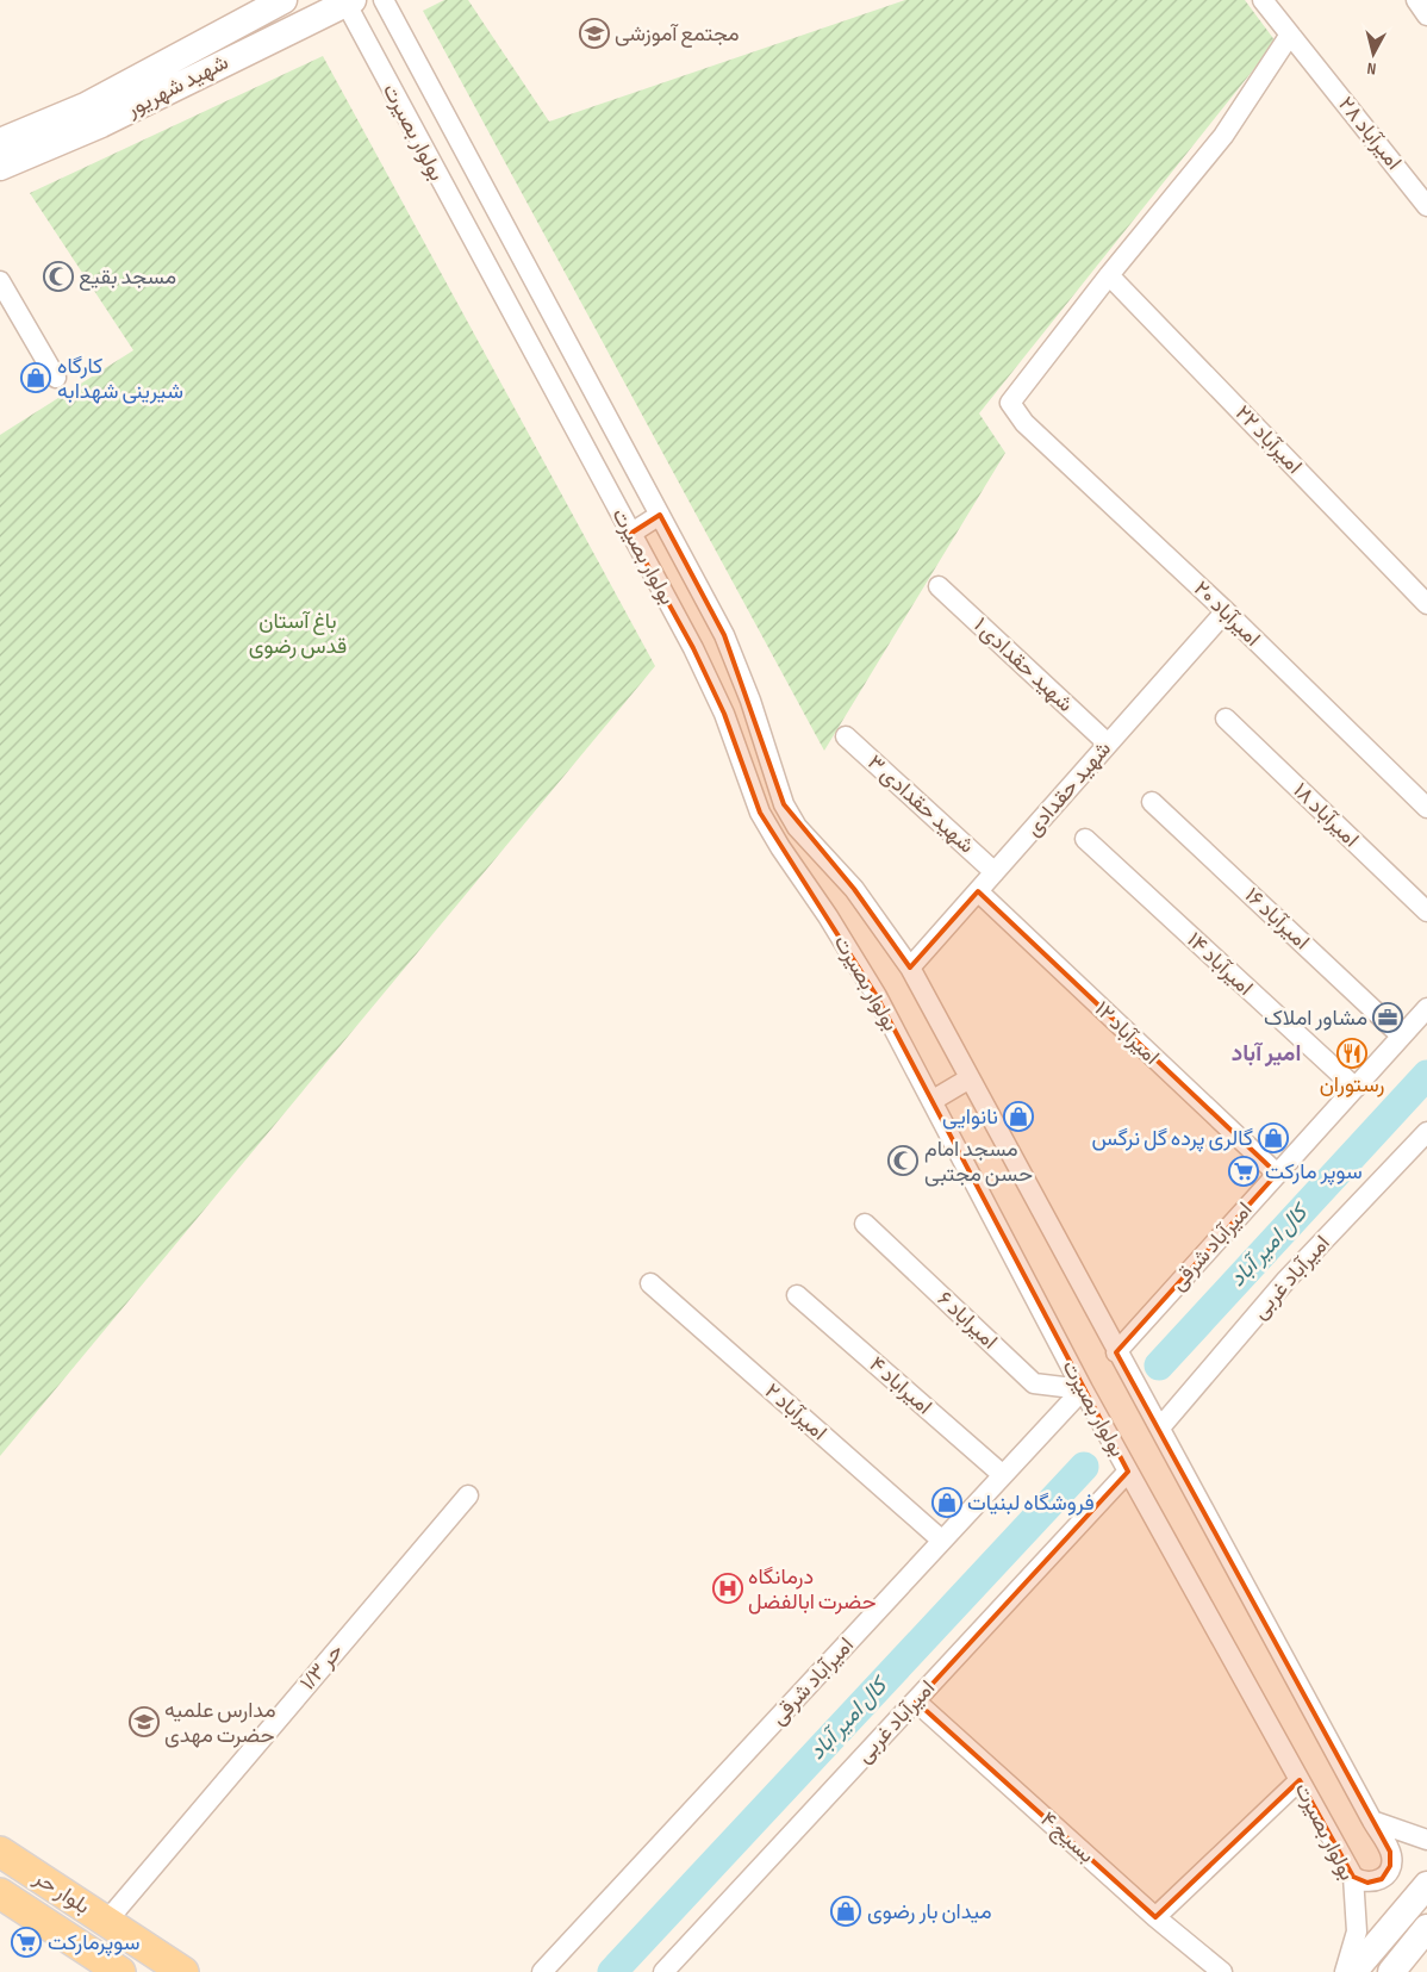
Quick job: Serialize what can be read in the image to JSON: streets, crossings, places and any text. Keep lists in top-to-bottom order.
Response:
{
  "streets": {
    "main road": ["بلوار حر"],
    "street": [
      "شهید شهریور",
      "بولوار بصیرت",
      "امیرآباد ۲۸",
      "امیرآباد ۲۲",
      "امیرآباد ۲۰",
      "شهید حقدادی ۱",
      "شهید حقدادی",
      "شهید حقدادی ۳",
      "امیرآباد ۱۸",
      "امیرآباد ۱۶",
      "امیرآباد ۱۴",
      "امیرآباد ۱۲",
      "امیرآباد شرقی",
      "امیرآباد غربی",
      "امیراباد ۶",
      "امیراباد ۴",
      "امیرآباد ۲",
      "حر ۱/۳",
      "بسیج ۴"
    ]
  },
  "crossings": [
    ["شهید شهریور", "بولوار بصیرت"],
    ["بولوار بصیرت", "شهید حقدادی"],
    ["بولوار بصیرت", "امیرآباد شرقی"],
    ["بولوار بصیرت", "امیرآباد غربی"],
    ["بولوار بصیرت", "امیراباد ۶"],
    ["امیرآباد ۲۲", "امیرآباد ۲۰"],
    ["امیرآباد ۲۰", "شهید حقدادی"],
    ["شهید حقدادی ۱", "شهید حقدادی"],
    ["شهید حقدادی", "شهید حقدادی ۳"],
    ["شهید حقدادی", "امیرآباد ۱۲"],
    ["امیرآباد ۱۶", "امیرآباد شرقی"],
    ["امیرآباد ۱۴", "امیرآباد شرقی"],
    ["امیرآباد ۱۲", "امیرآباد شرقی"],
    ["امیرآباد شرقی", "امیراباد ۶"],
    ["امیرآباد شرقی", "امیراباد ۴"],
    ["امیرآباد شرقی", "امیرآباد ۲"],
    ["امیرآباد غربی", "بسیج ۴"],
    ["حر ۱/۳", "بلوار حر"]
  ],
  "districts": ["امیر آباد"],
  "water": ["کال امیر آباد"],
  "parks": ["باغ آستان قدس رضوی"],
  "places": {
    "school or university": ["مجتمع آموزشی", "مدارس علمیه حضرت مهدی"],
    "mosque": ["مسجد بقیع", "مسجد امام حسن مجتبی"],
    "shop": [
      "کارگاه شیرینی شهدابه",
      "نانوایی",
      "گالری پرده گل نرگس",
      "فروشگاه لبنیات",
      "میدان بار رضوی"
    ],
    "office": ["مشاور املاک"],
    "restaurant": ["رستوران"],
    "supermarket": ["سوپر مارکت", "سوپرمارکت"],
    "hospital": ["درمانگاه حضرت ابالفضل"]
  },
  "north": "bottom"
}
